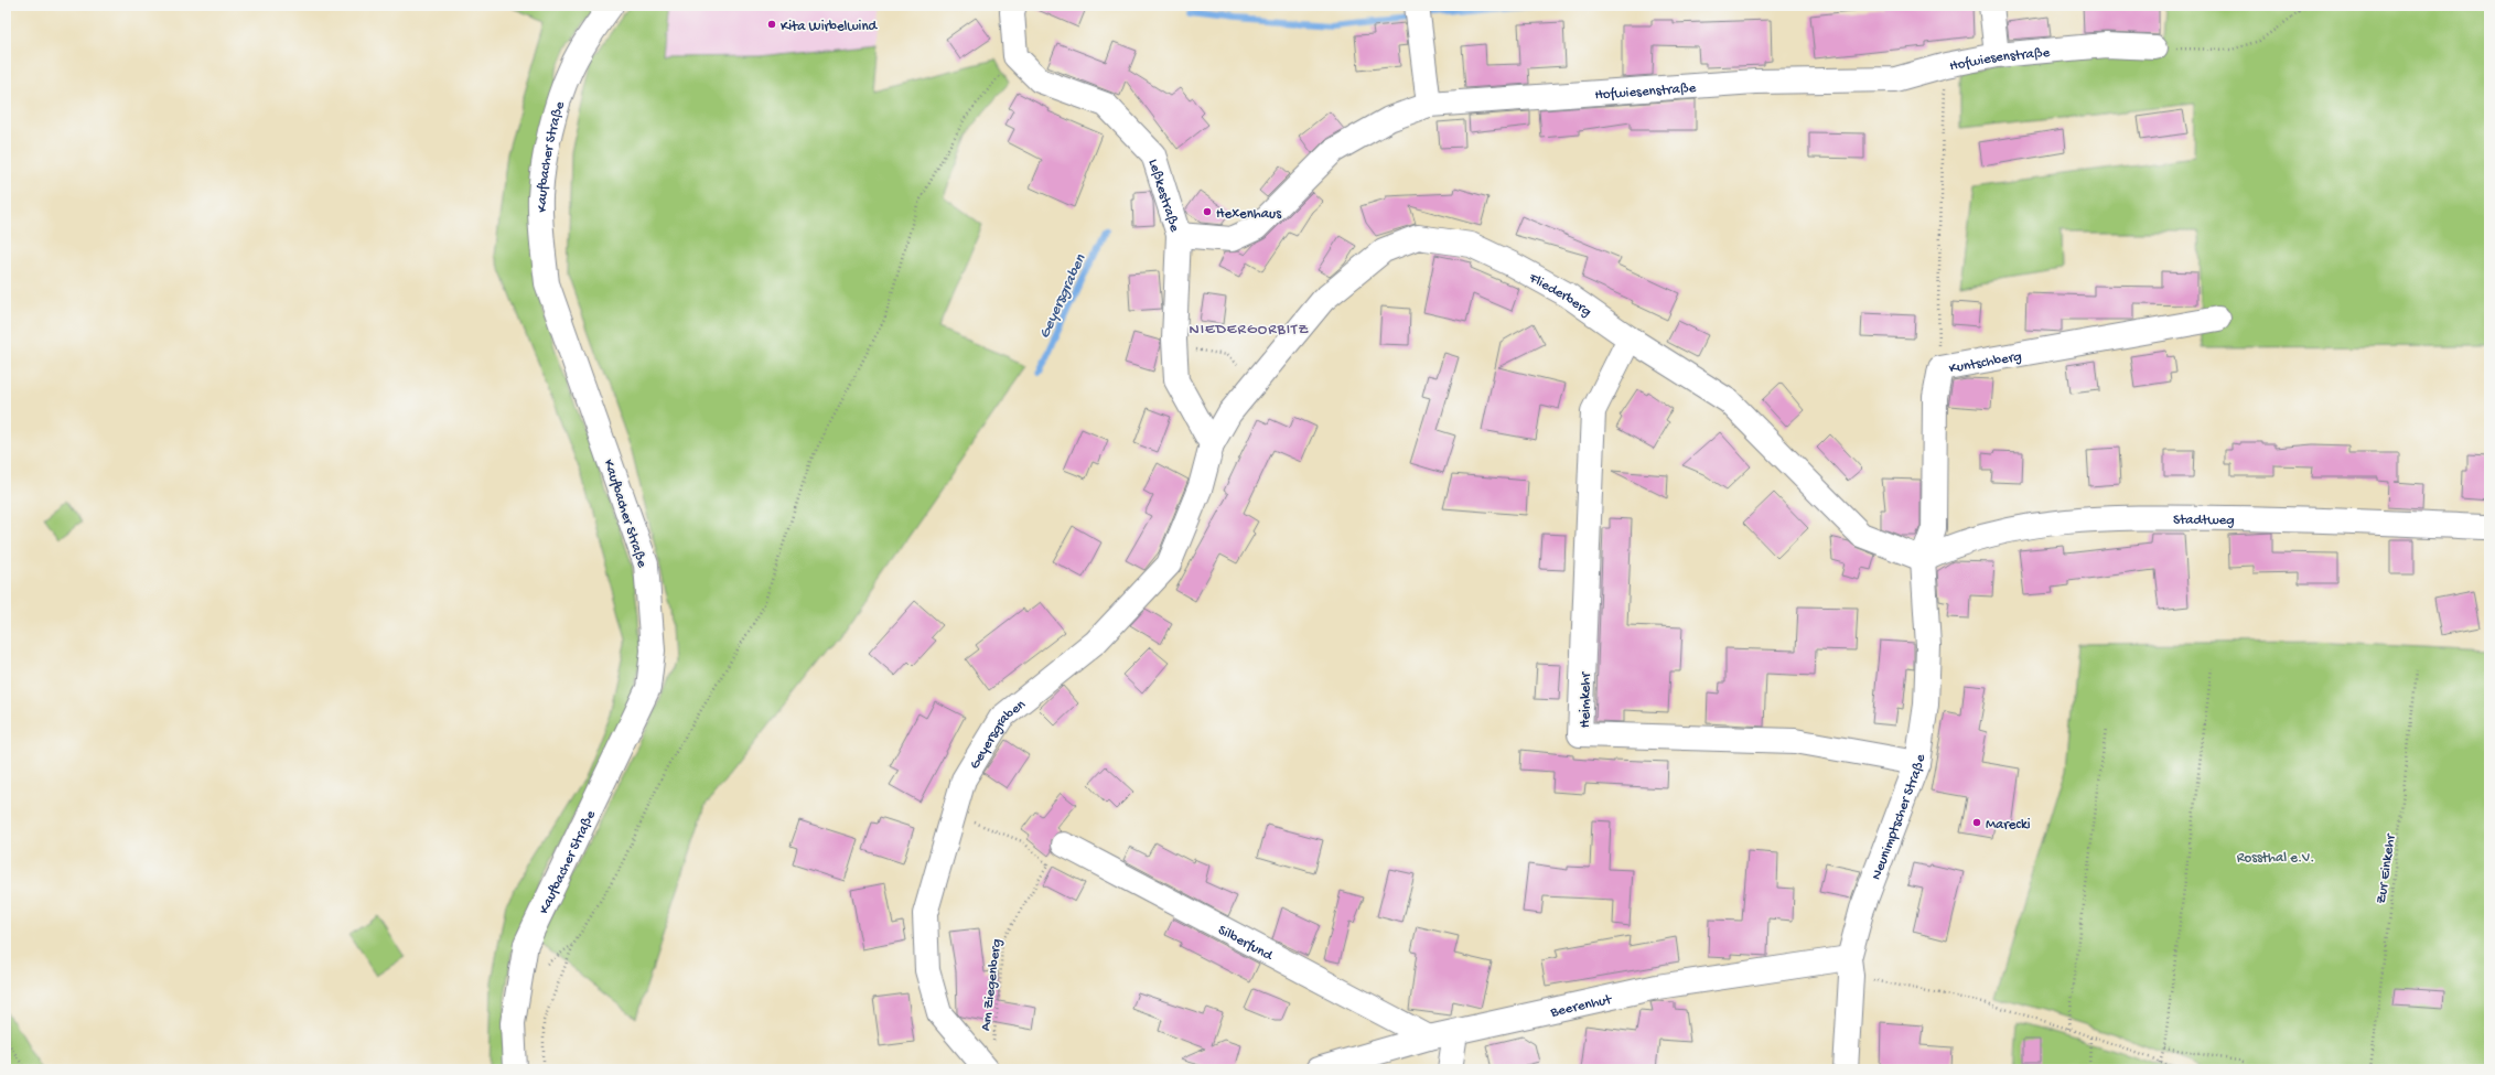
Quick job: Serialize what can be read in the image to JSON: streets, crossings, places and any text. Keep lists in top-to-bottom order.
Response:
{
  "streets": {
    "street": [
      "Hofwiesenstraße",
      "Kaufbacher Straße",
      "Leßkestraße",
      "Fliederberg",
      "Kuntschberg",
      "Stadtweg",
      "Heimkehr",
      "Geyersgraben",
      "Neunimptscher Straße",
      "Silberfund",
      "Beerenhut"
    ],
    "path": ["Zur Einkehr", "Am Ziegenberg"]
  },
  "crossings": [
    ["Hofwiesenstraße", "Leßkestraße"],
    ["Leßkestraße", "Fliederberg"],
    ["Leßkestraße", "Geyersgraben"],
    ["Fliederberg", "Kuntschberg"],
    ["Fliederberg", "Stadtweg"],
    ["Fliederberg", "Heimkehr"],
    ["Fliederberg", "Geyersgraben"],
    ["Fliederberg", "Neunimptscher Straße"],
    ["Kuntschberg", "Stadtweg"],
    ["Kuntschberg", "Neunimptscher Straße"],
    ["Stadtweg", "Neunimptscher Straße"],
    ["Heimkehr", "Neunimptscher Straße"],
    ["Geyersgraben", "Am Ziegenberg"],
    ["Neunimptscher Straße", "Beerenhut"],
    ["Silberfund", "Am Ziegenberg"],
    ["Silberfund", "Beerenhut"]
  ],
  "districts": ["NIEDERGORBITZ"],
  "water": ["Geyersgraben"],
  "parks": ["Rossthal e.V."],
  "places": ["Kita Wirbelwind", "Hexenhaus", "Marecki"]
}
